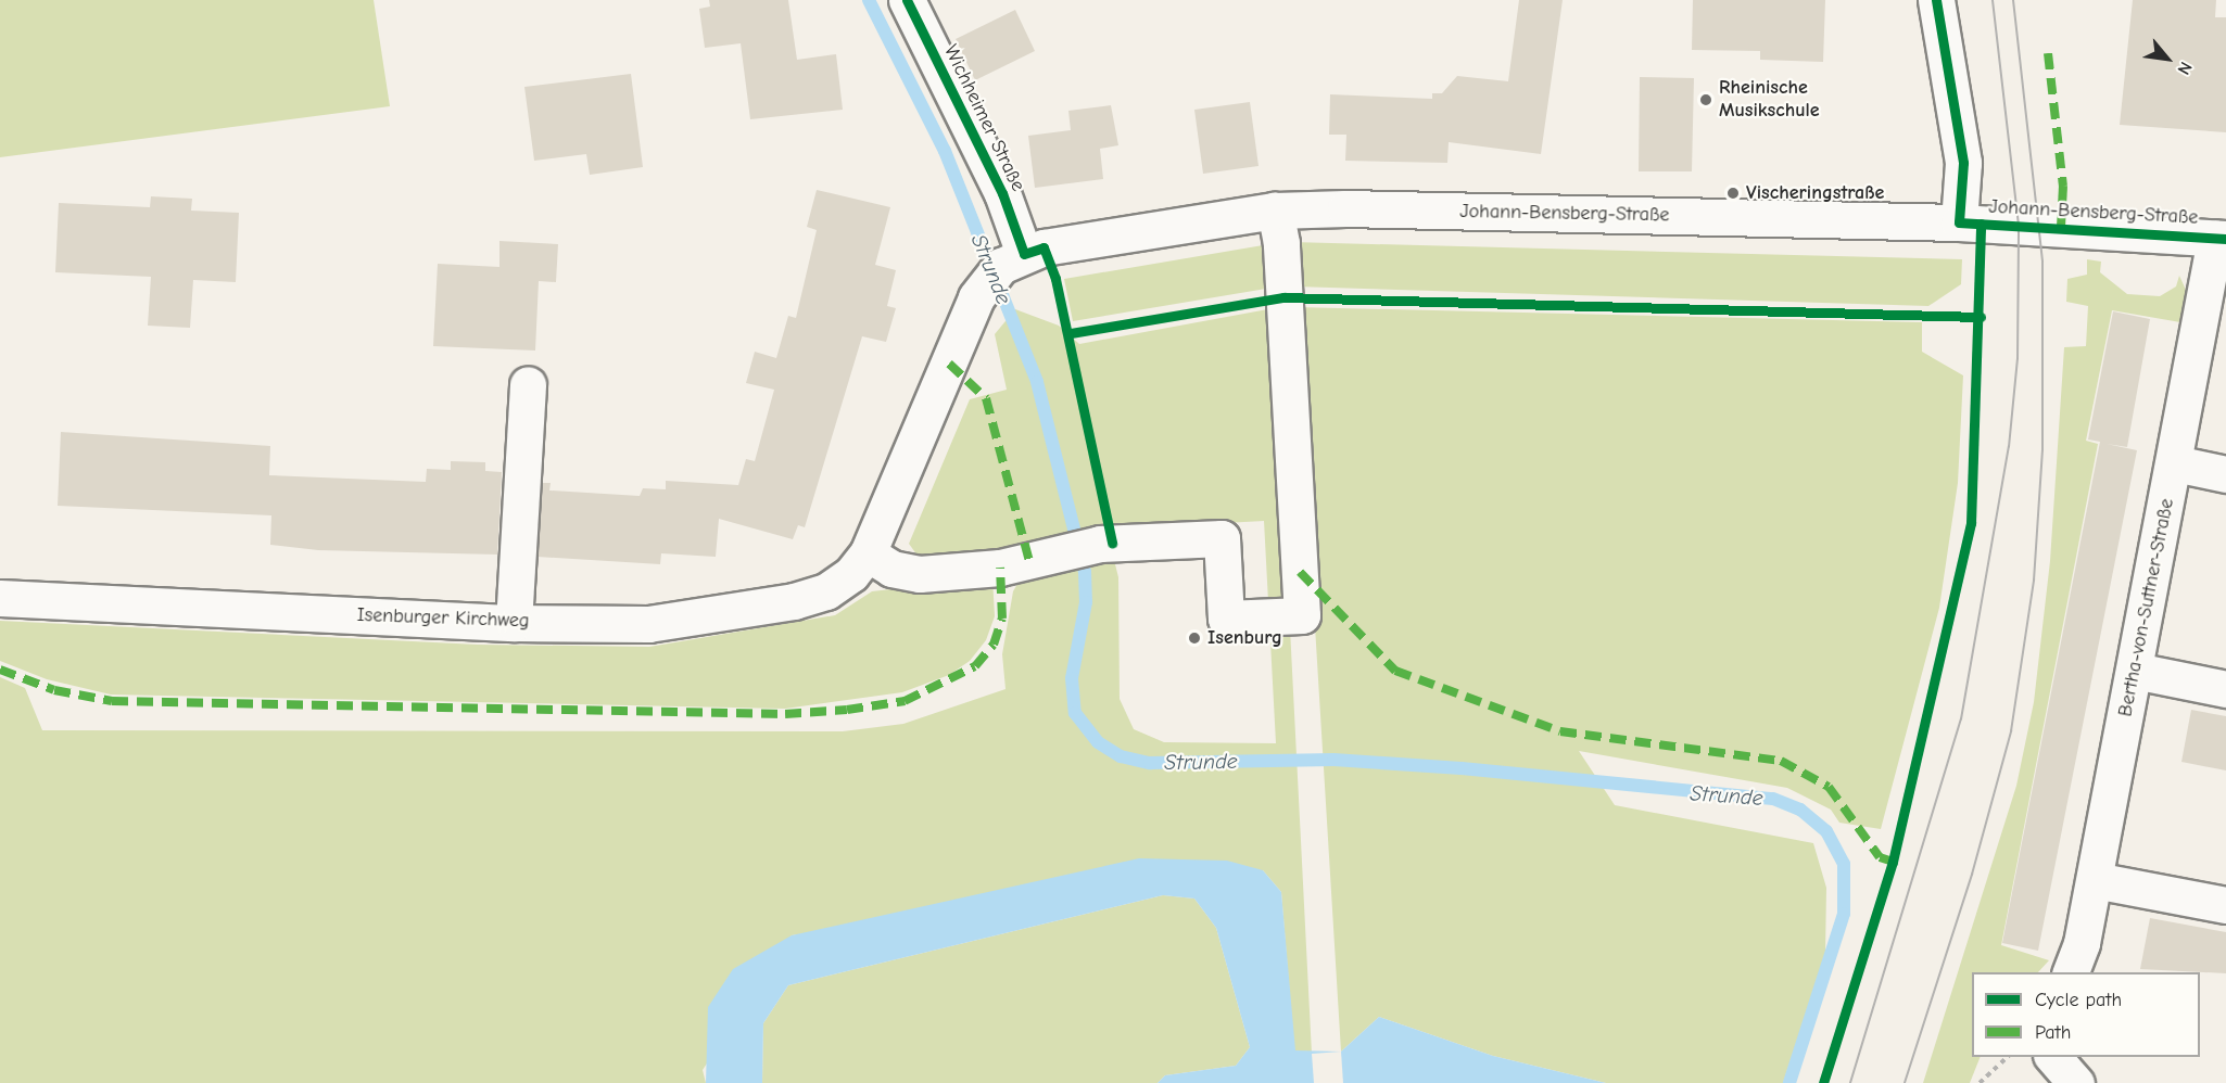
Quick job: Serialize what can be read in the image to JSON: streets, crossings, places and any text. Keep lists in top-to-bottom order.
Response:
{
  "streets": {
    "street": [
      "Wichheimer Straße",
      "Johann-Bensberg-Straße",
      "Bertha-von-Suttner-Straße",
      "Isenburger Kirchweg"
    ]
  },
  "crossings": [
    ["Wichheimer Straße", "Johann-Bensberg-Straße"],
    ["Johann-Bensberg-Straße", "Bertha-von-Suttner-Straße"]
  ],
  "water": ["Strunde"],
  "places": ["Rheinische Musikschule", "Vischeringstraße", "Isenburg"],
  "legend": ["Cycle path", "Path"],
  "north": "bottom right"
}
